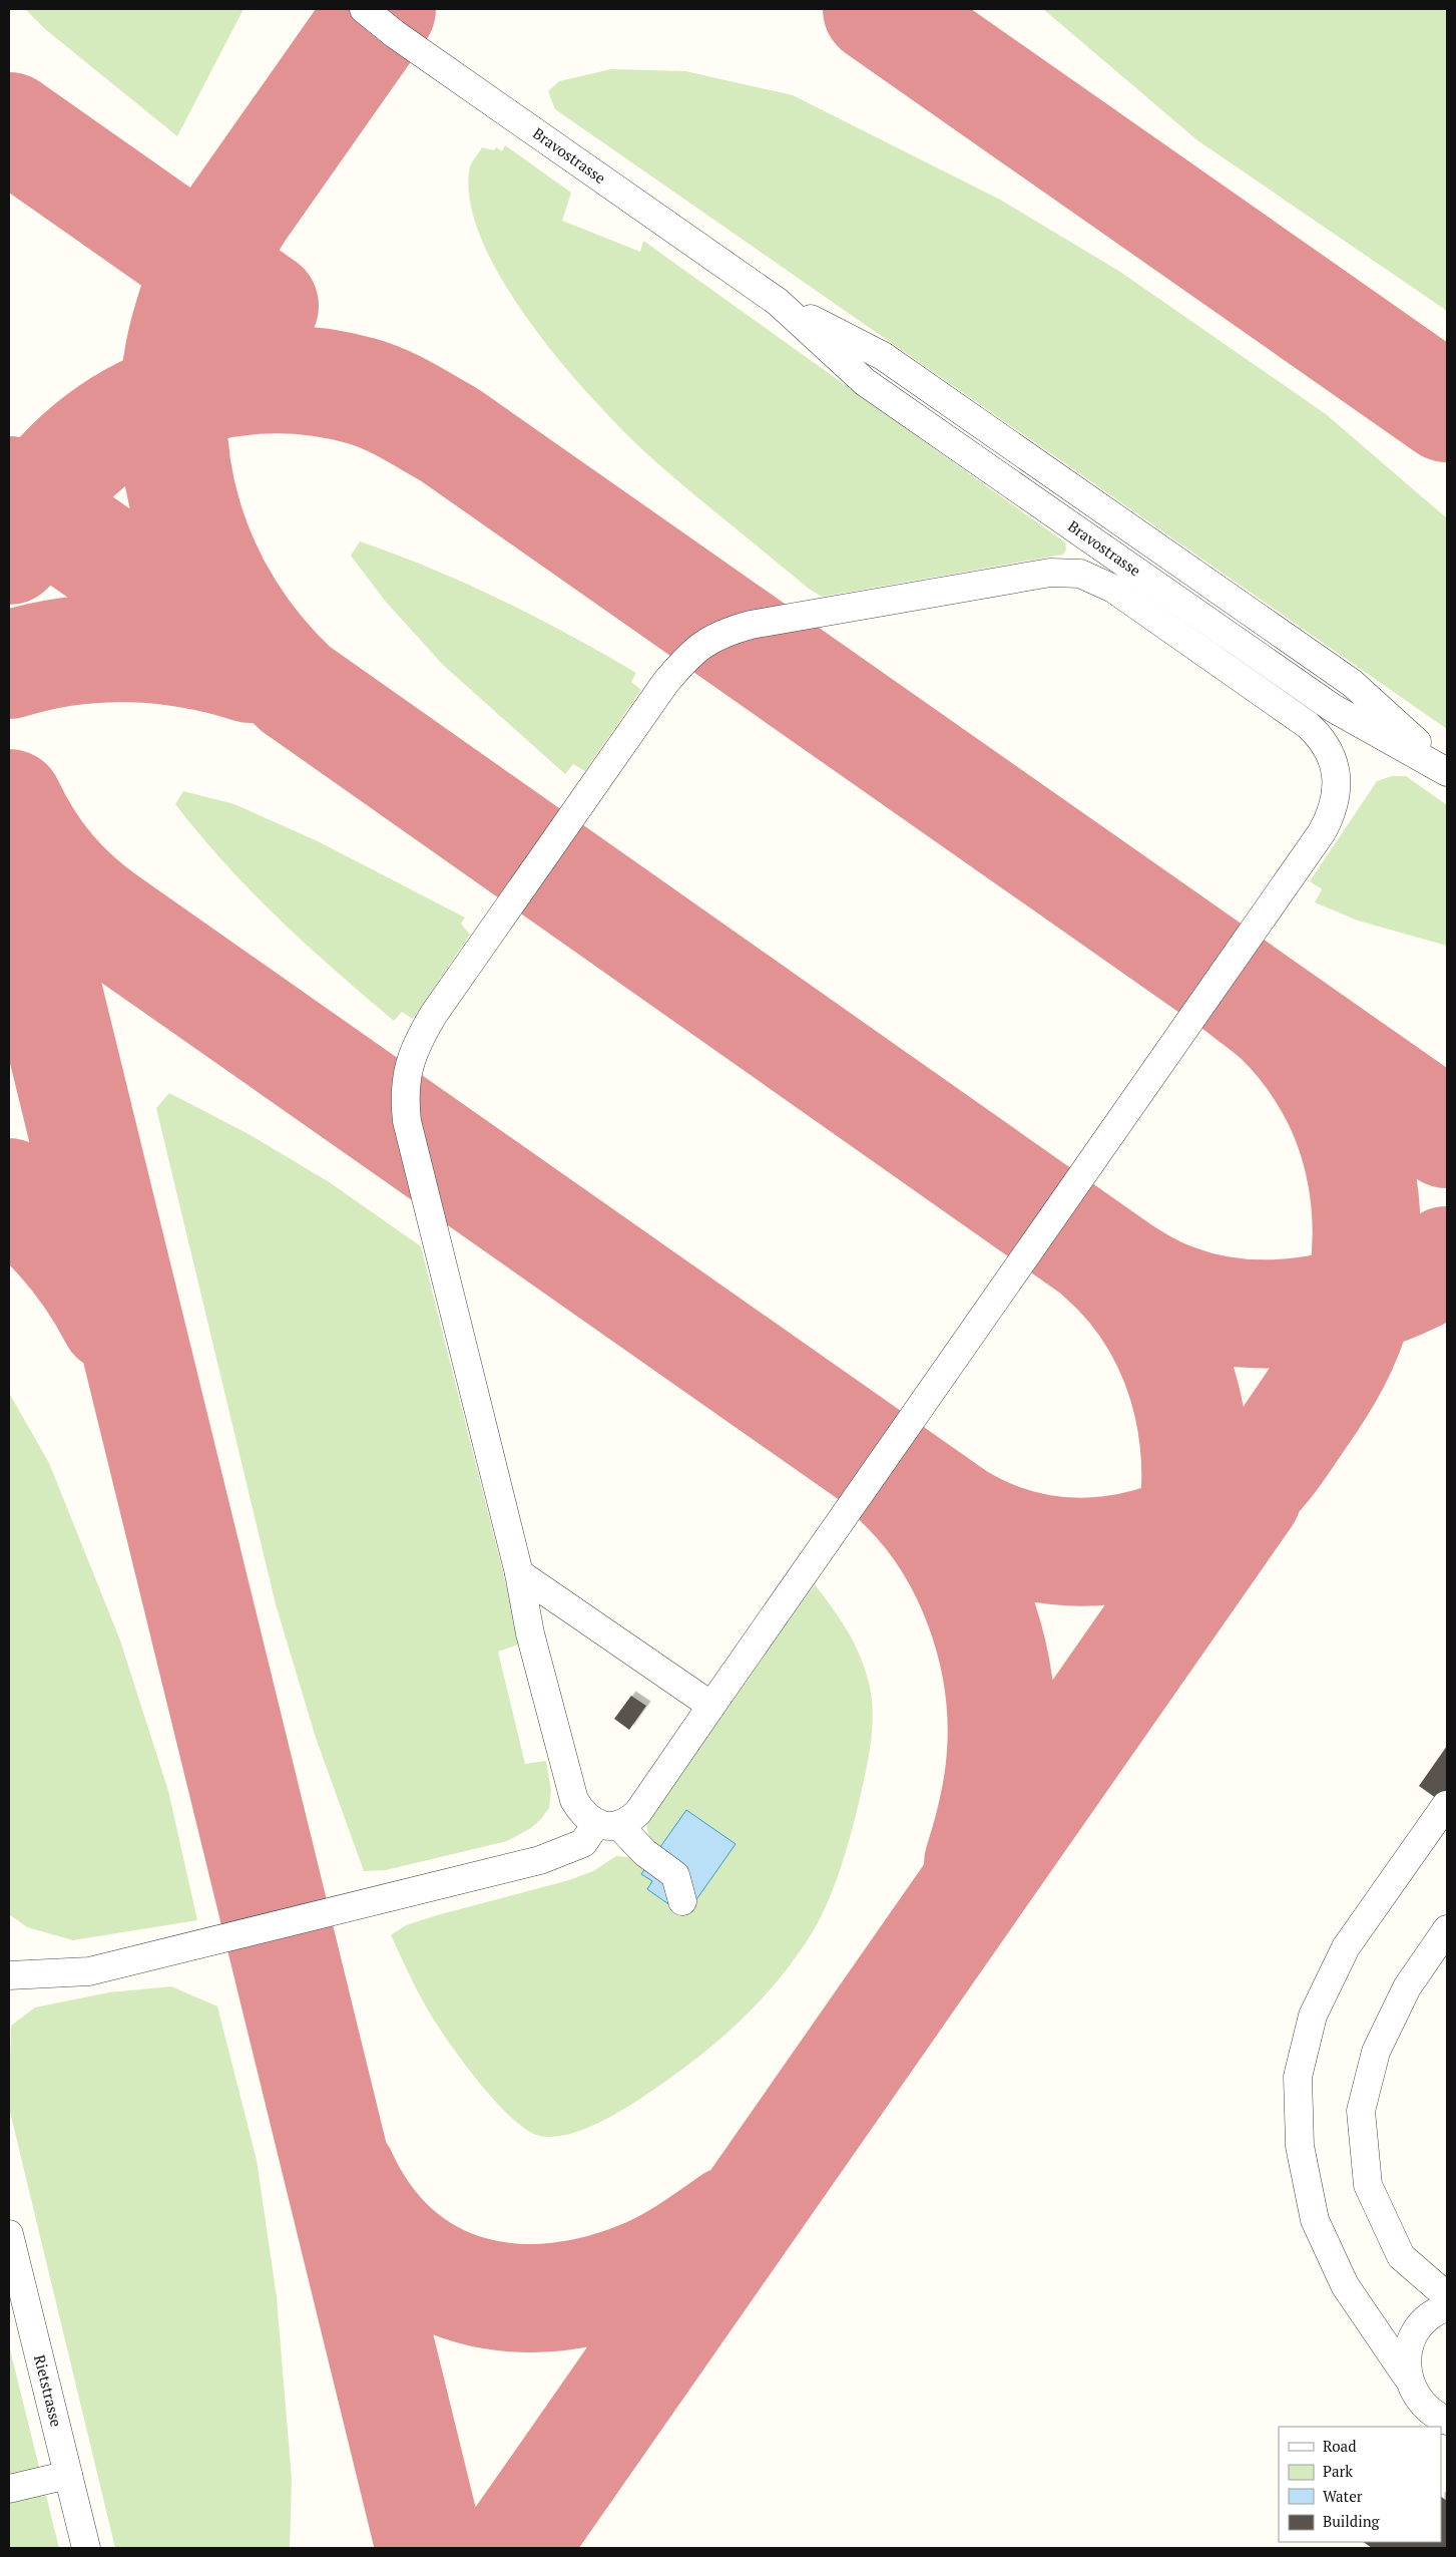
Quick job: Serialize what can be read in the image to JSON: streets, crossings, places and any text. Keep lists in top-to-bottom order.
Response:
{
  "streets": {
    "lane": ["Bravostrasse", "Rietstrasse"]
  },
  "legend": [
    "Road",
    "Park",
    "Water",
    "Building"
  ]
}
